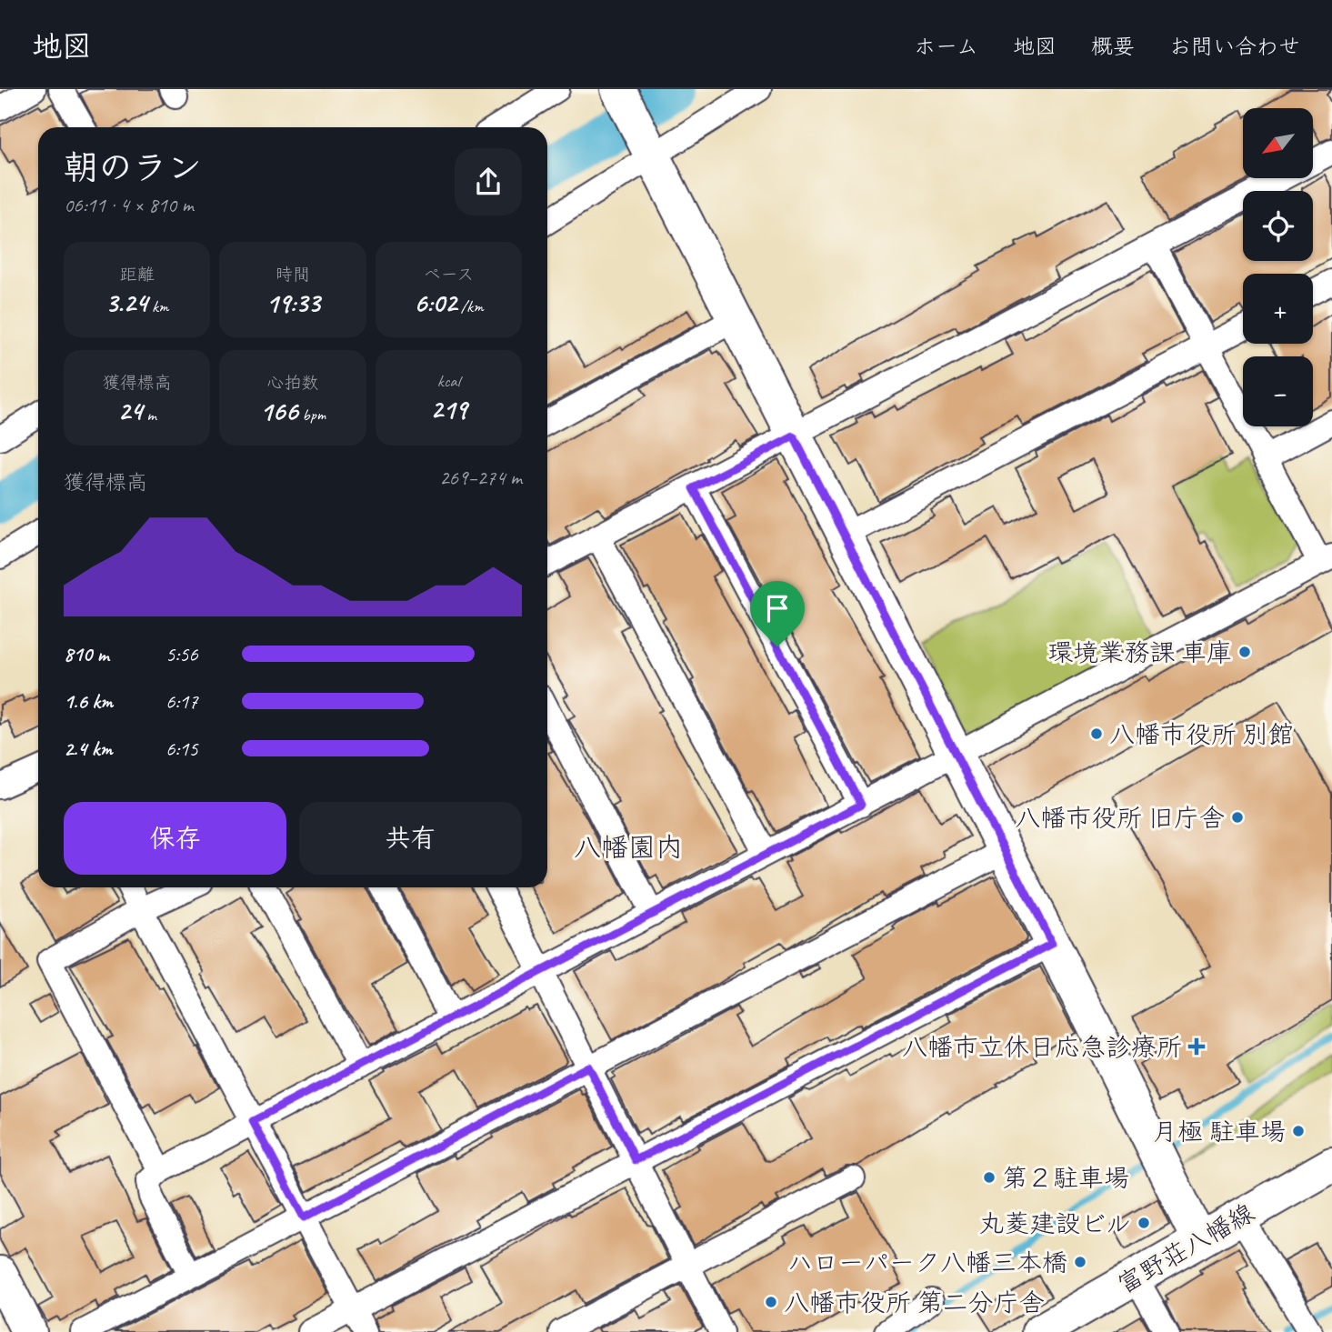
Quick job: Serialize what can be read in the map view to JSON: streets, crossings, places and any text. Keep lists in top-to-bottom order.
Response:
{
  "streets": {
    "street": ["富野荘八幡線"]
  },
  "districts": ["八幡園内"],
  "places": {
    "other": [
      "環境業務課 車庫",
      "八幡市役所 別館",
      "八幡市役所 旧庁舎",
      "月極 駐車場",
      "第２駐車場",
      "丸菱建設ビル",
      "ハローパーク八幡三本橋",
      "八幡市役所 第二分庁舎"
    ],
    "health": ["八幡市立休日応急診療所"]
  },
  "north": "bottom left",
  "page": {
    "header": "地図",
    "nav": [
      "ホーム",
      "地図",
      "概要",
      "お問い合わせ"
    ],
    "map_buttons": ["+", "−"],
    "heading": ["朝のラン", "06:11 · 4 × 810 m"],
    "stats": [
      ["距離", "3.24 km"],
      ["時間", "19:33"],
      ["ペース", "6:02 /km"],
      ["獲得標高", "24 m"],
      ["心拍数", "166 bpm"],
      ["kcal", "219"]
    ],
    "chart": ["獲得標高", "269–274 m"],
    "list": [
      {
        "name": "810 m",
        "note": "5:56"
      },
      {
        "name": "1.6 km",
        "note": "6:17"
      },
      {
        "name": "2.4 km",
        "note": "6:15"
      }
    ],
    "buttons": ["保存", "共有"]
  }
}
